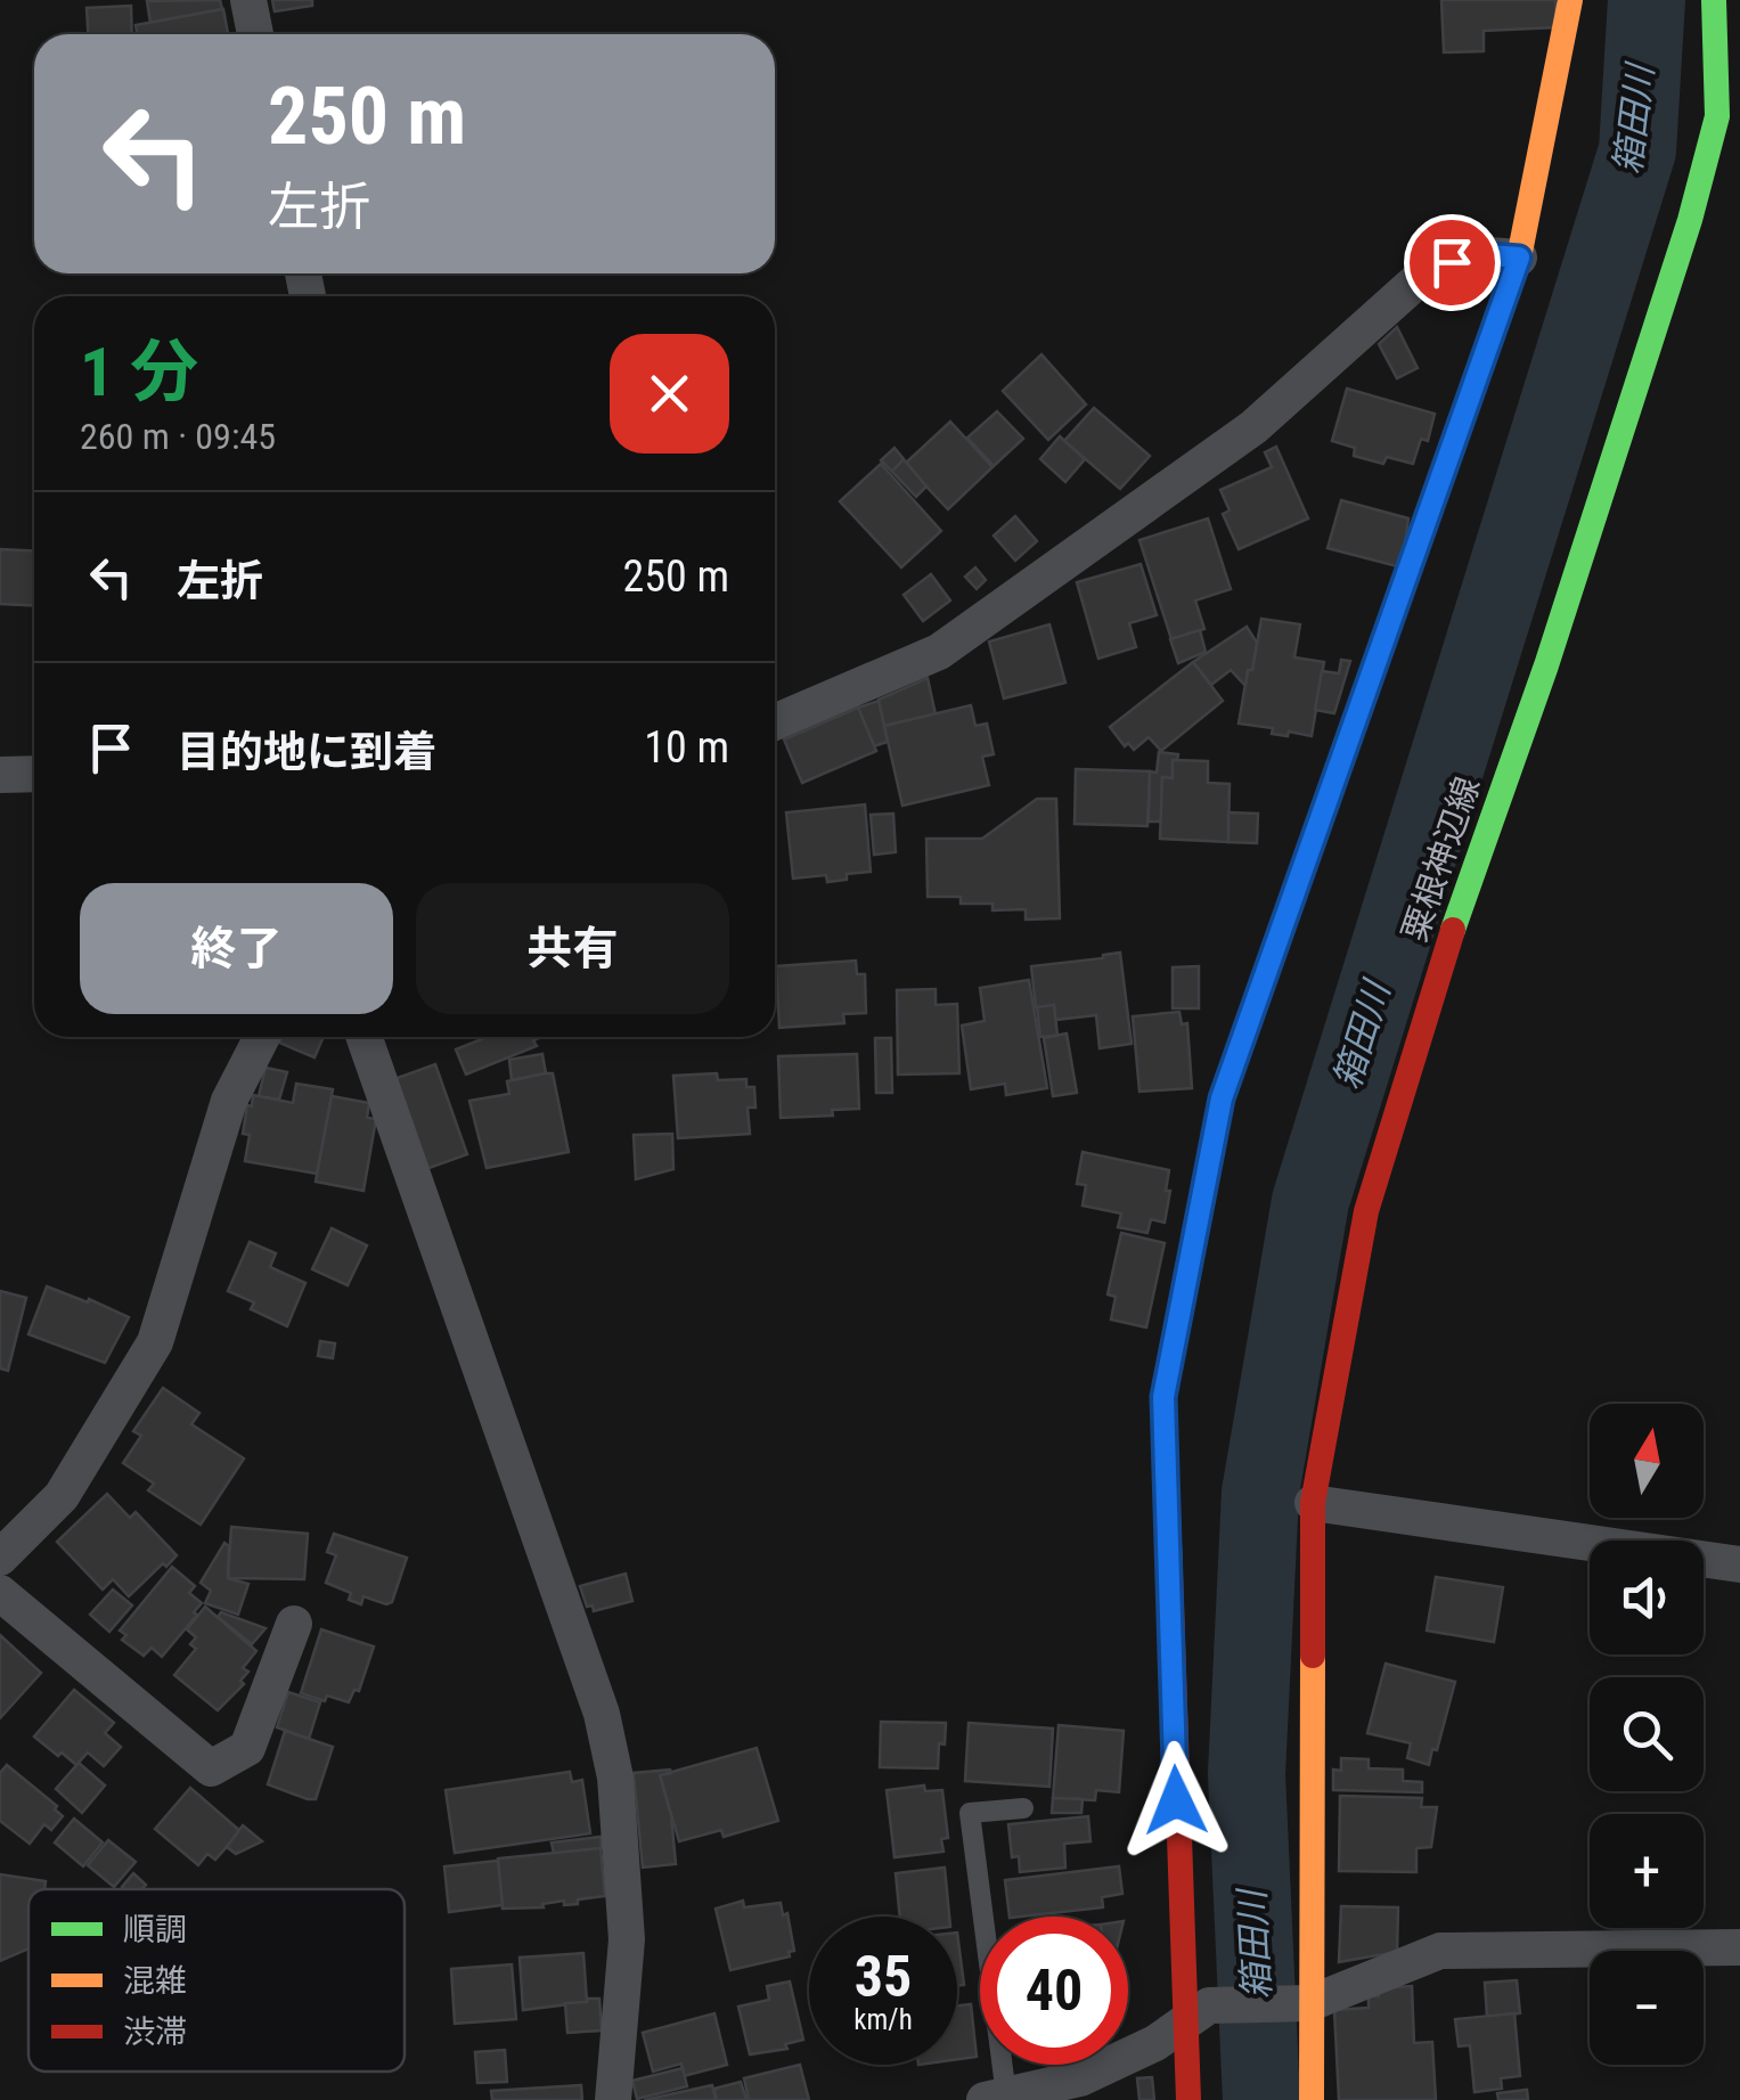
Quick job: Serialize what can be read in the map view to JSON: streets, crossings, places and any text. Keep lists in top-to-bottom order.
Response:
{
  "streets": {
    "street": ["粟根神辺線"]
  },
  "water": ["箱田川"],
  "legend": ["順調", "混雑", "渋滞"],
  "north": "top",
  "page": {
    "turn": ["250 m", "左折"],
    "heading": ["1 分", "260 m · 09:45"],
    "list": [
      {
        "name": "左折",
        "value": "250 m"
      },
      {
        "name": "目的地に到着",
        "value": "10 m"
      }
    ],
    "buttons": ["終了", "共有"],
    "map_buttons": ["+", "−"],
    "speed": "35 km/h",
    "limit": "40"
  }
}
